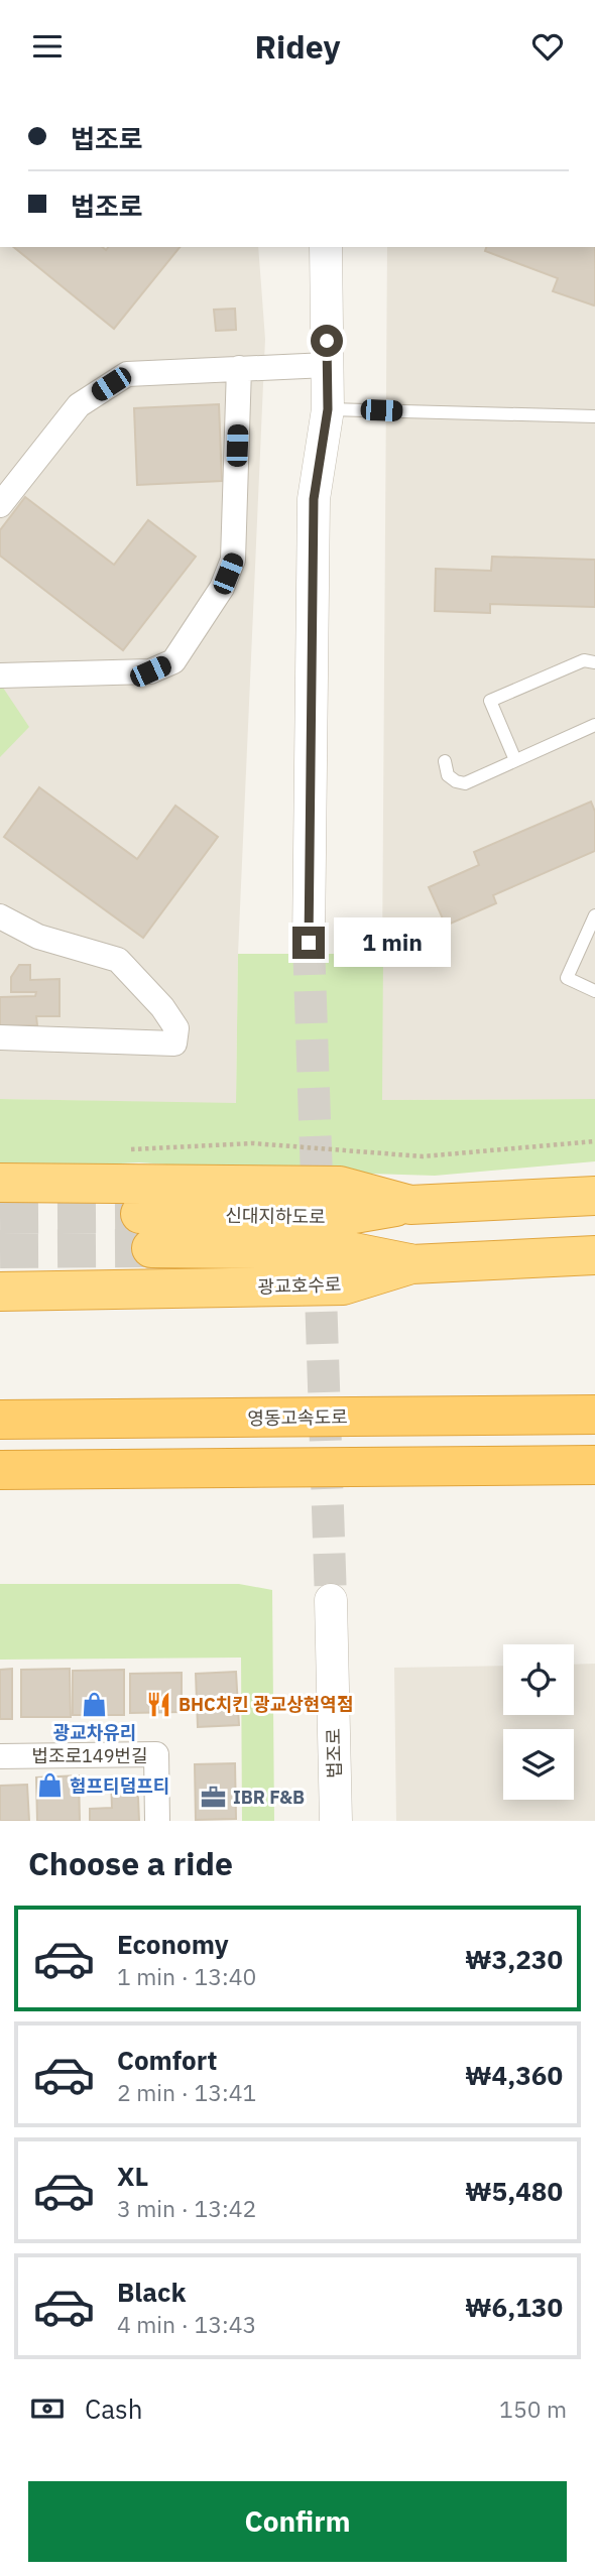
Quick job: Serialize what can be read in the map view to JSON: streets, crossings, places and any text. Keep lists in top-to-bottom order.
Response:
{
  "streets": {
    "highway": ["신대지하도로", "광교호수로", "영동고속도로"],
    "street": ["법조로", "법조로149번길"]
  },
  "crossings": [
    ["신대지하도로", "광교호수로"]
  ],
  "places": {
    "restaurant": ["BHC치킨 광교상현역점"],
    "shop": ["광교차유리", "험프티덤프티"],
    "office": ["IBR F&B"]
  },
  "page": {
    "header": "Ridey",
    "banner": ["법조로", "법조로"],
    "bubble": "1 min",
    "heading": "Choose a ride",
    "list": [
      {
        "name": "Economy",
        "note": "1 min · 13:40",
        "value": "₩3,230"
      },
      {
        "name": "Comfort",
        "note": "2 min · 13:41",
        "value": "₩4,360"
      },
      {
        "name": "XL",
        "note": "3 min · 13:42",
        "value": "₩5,480"
      },
      {
        "name": "Black",
        "note": "4 min · 13:43",
        "value": "₩6,130"
      }
    ],
    "pay": ["Cash", "150 m"],
    "buttons": "Confirm"
  }
}
